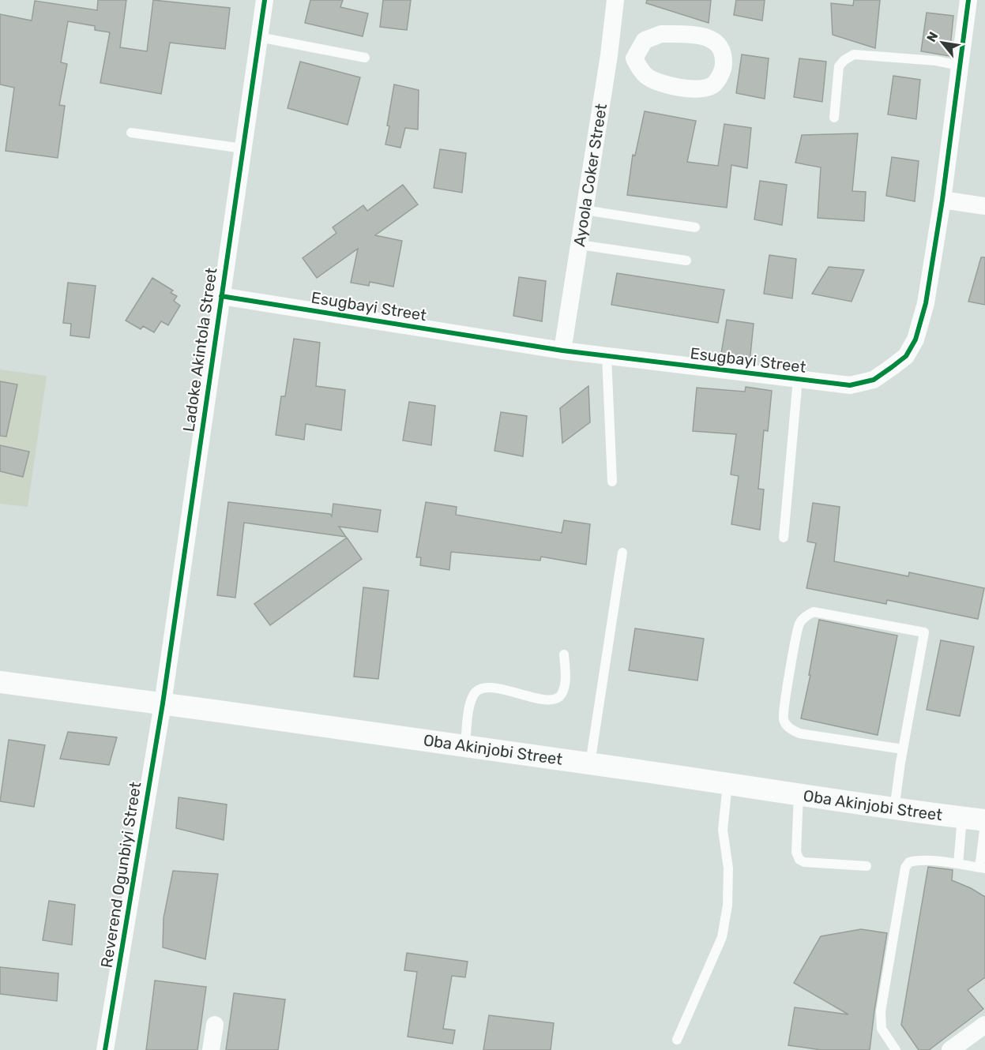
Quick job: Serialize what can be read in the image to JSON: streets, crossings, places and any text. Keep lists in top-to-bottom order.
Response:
{
  "streets": {
    "street": [
      "Ayoola Coker Street",
      "Esugbayi Street",
      "Ladoke Akintola Street",
      "Oba Akinjobi Street",
      "Reverend Ogunbiyi Street"
    ]
  },
  "crossings": [
    ["Ayoola Coker Street", "Esugbayi Street"],
    ["Esugbayi Street", "Ladoke Akintola Street"],
    ["Ladoke Akintola Street", "Oba Akinjobi Street"],
    ["Ladoke Akintola Street", "Reverend Ogunbiyi Street"],
    ["Oba Akinjobi Street", "Reverend Ogunbiyi Street"]
  ],
  "north": "top left"
}
